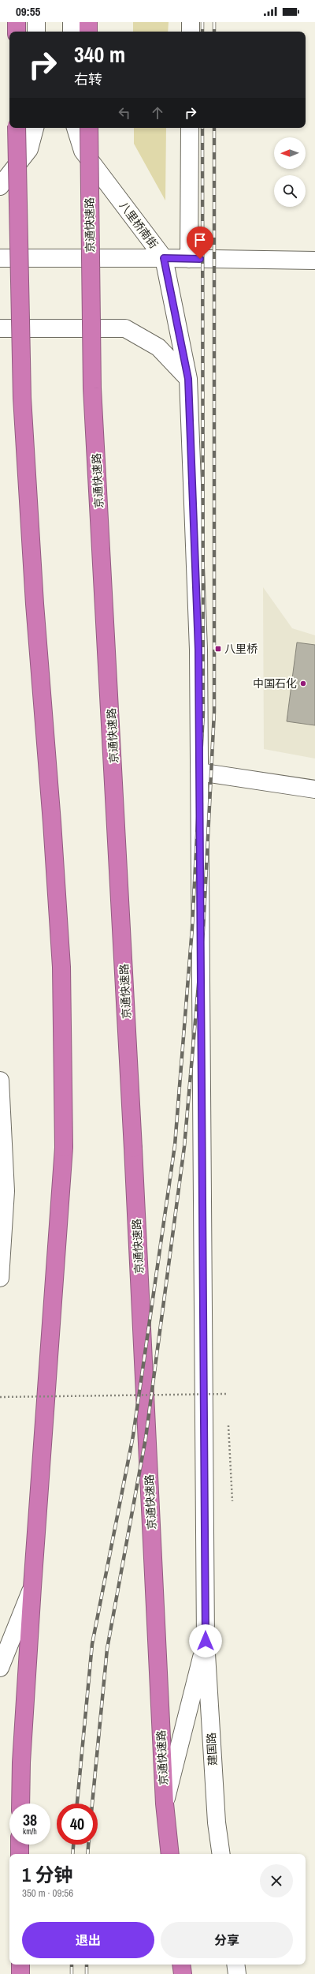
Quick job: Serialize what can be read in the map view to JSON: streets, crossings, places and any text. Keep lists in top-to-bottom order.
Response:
{
  "streets": {
    "highway": ["京通快速路"],
    "street": ["八里桥南街", "建国路"]
  },
  "crossings": [
    ["八里桥南街", "建国路"]
  ],
  "places": {
    "transit": ["八里桥"],
    "other": ["中国石化"]
  },
  "north": "left",
  "page": {
    "status": "09:55",
    "turn": ["340 m", "右转"],
    "speed": "38 km/h",
    "limit": "40",
    "heading": ["1 分钟", "350 m · 09:56"],
    "buttons": ["退出", "分享"]
  }
}
